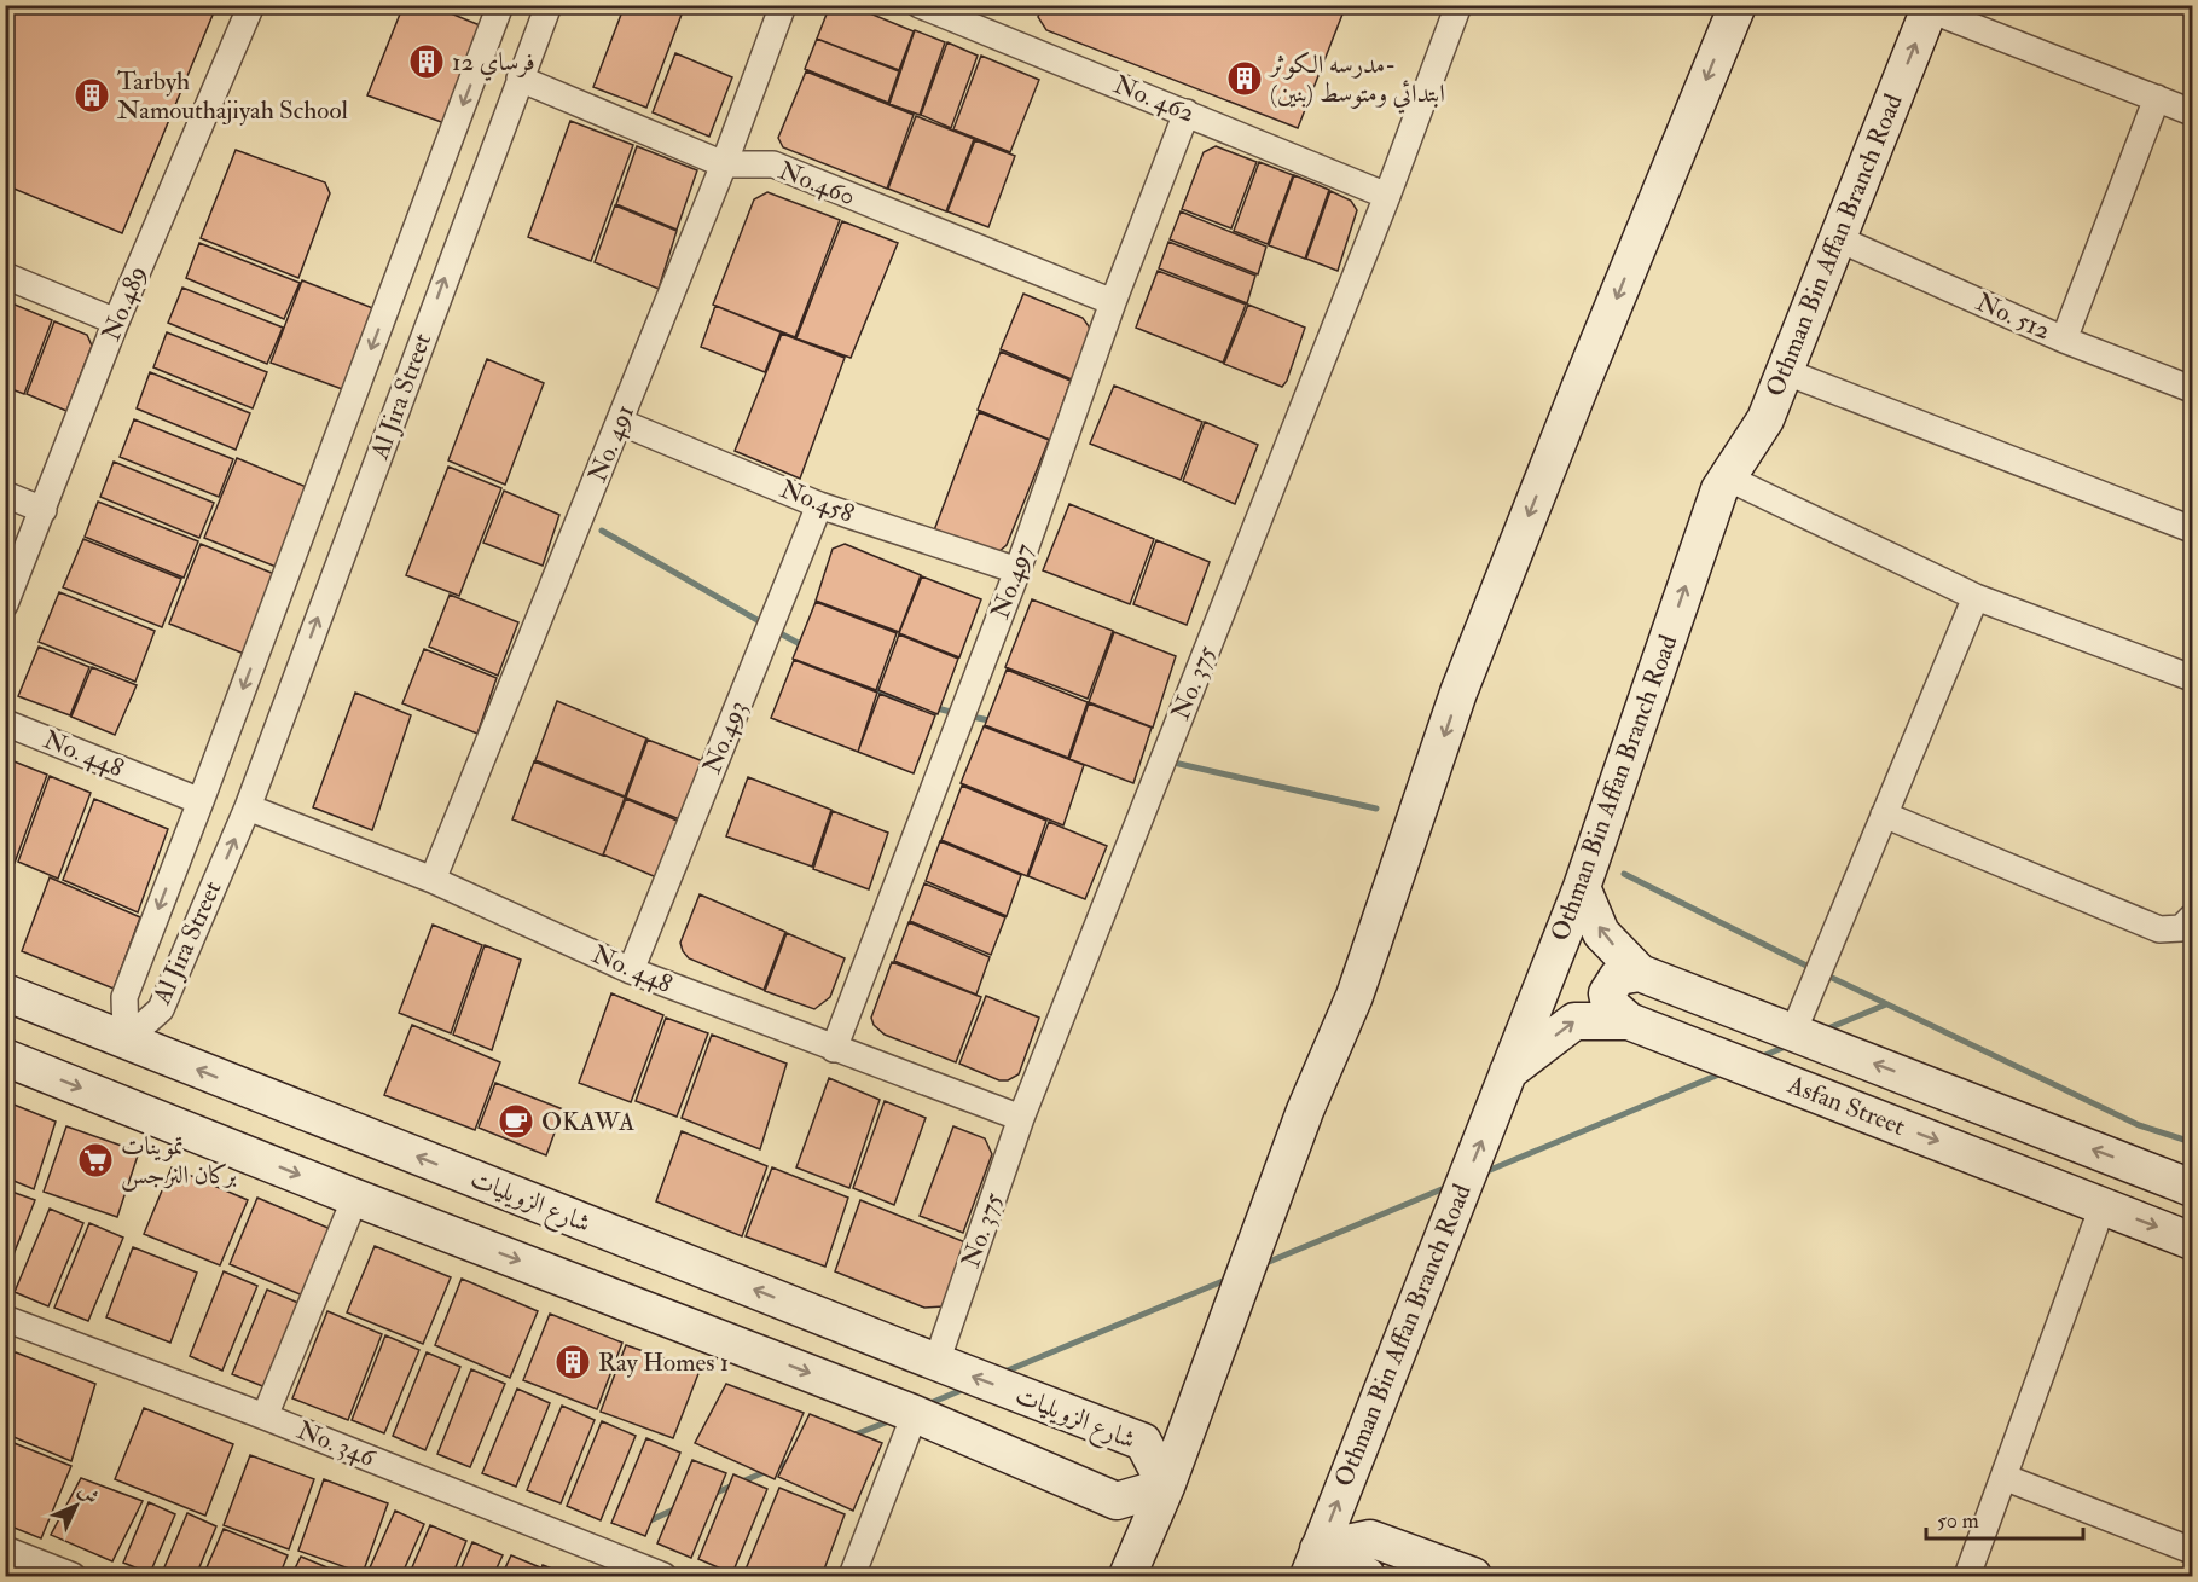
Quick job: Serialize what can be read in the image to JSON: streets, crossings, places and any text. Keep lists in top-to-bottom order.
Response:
{
  "streets": {
    "street": [
      "No. 462",
      "No.460",
      "Othman Bin Affan Branch Road",
      "No.489",
      "No. 512",
      "Al Jira Street",
      "No. 491",
      "No.458",
      "No.497",
      "No. 375",
      "No.493",
      "No. 448",
      "Asfan Street",
      "شارع الزويليات",
      "No. 346"
    ]
  },
  "crossings": [
    ["No. 462", "No.497"],
    ["No. 462", "No. 375"],
    ["No.460", "Al Jira Street"],
    ["No.460", "No. 491"],
    ["No.460", "No.497"],
    ["Othman Bin Affan Branch Road", "No. 512"],
    ["Othman Bin Affan Branch Road", "Asfan Street"],
    ["Al Jira Street", "No. 448"],
    ["Al Jira Street", "شارع الزويليات"],
    ["No. 491", "No.458"],
    ["No. 491", "No. 448"],
    ["No.458", "No.497"],
    ["No.458", "No.493"],
    ["No.497", "No. 448"],
    ["No. 375", "No. 448"],
    ["No. 375", "شارع الزويليات"],
    ["No.493", "No. 448"]
  ],
  "places": {
    "building": [
      "فرساي 12",
      "مدرسه الكوثر- ابتدائي ومتوسط (بنين)",
      "Tarbyh Namouthajiyah School",
      "Ray Homes 1"
    ],
    "cafe": ["OKAWA"],
    "supermarket": ["تموينات بركان النرجس"]
  },
  "scale_bar": "50 m",
  "north": "top right"
}
